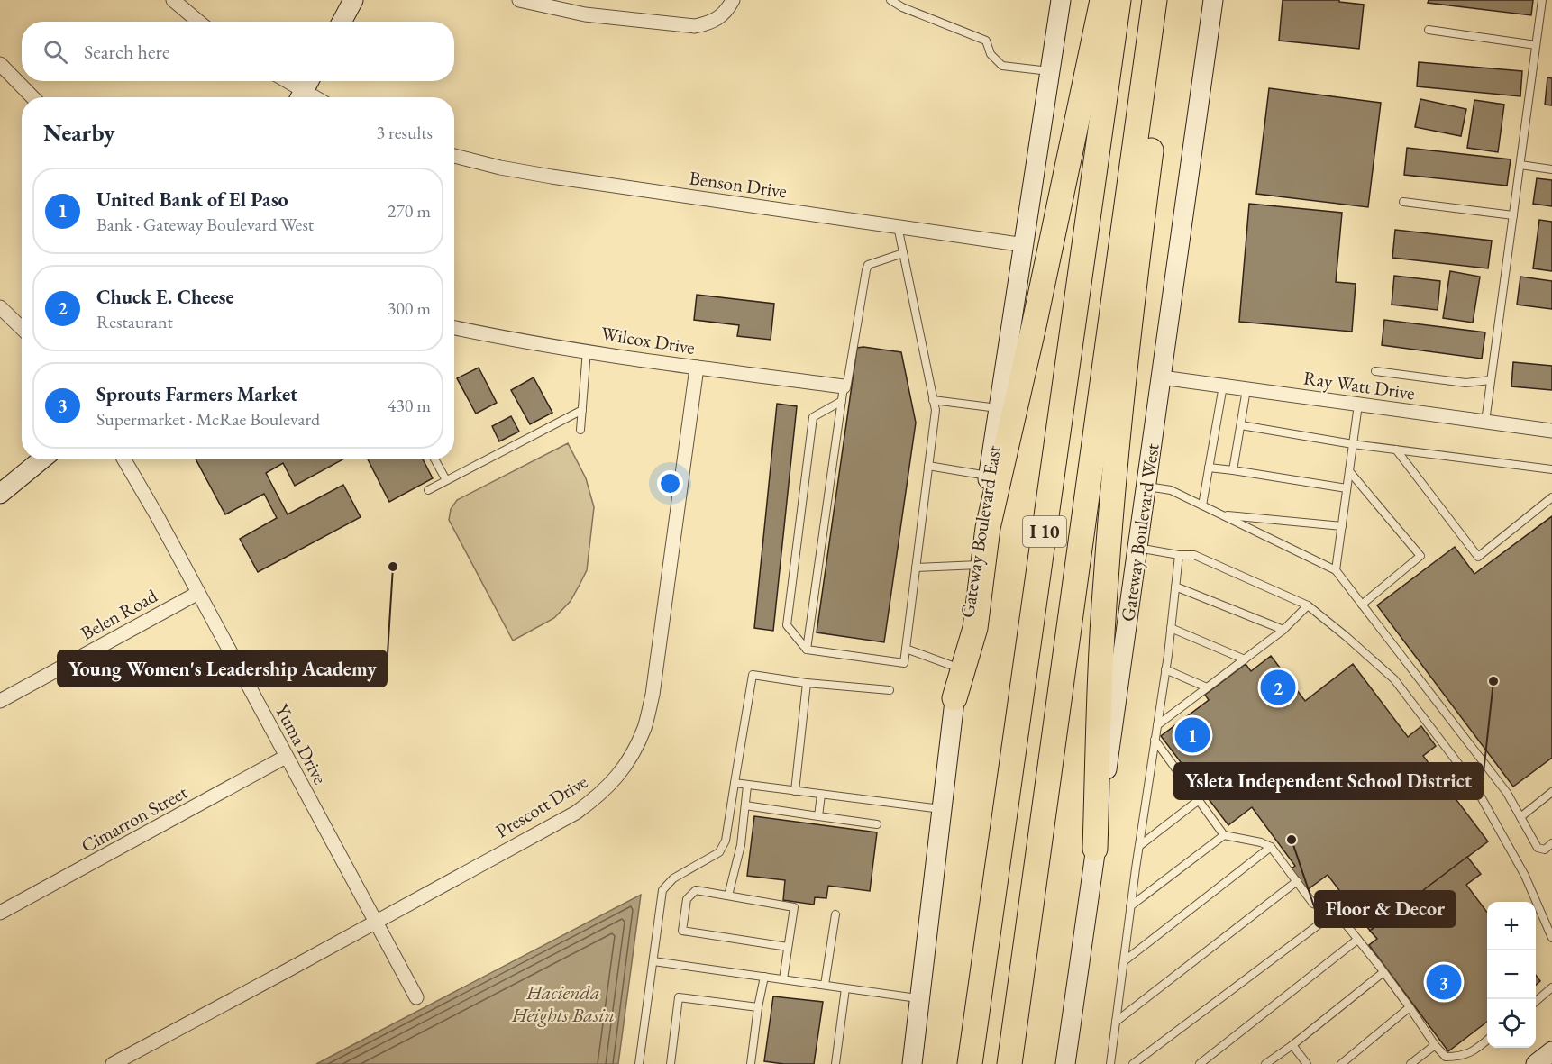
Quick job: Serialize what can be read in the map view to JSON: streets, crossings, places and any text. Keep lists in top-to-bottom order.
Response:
{
  "streets": {
    "highway": ["I 10"],
    "main road": ["Gateway Boulevard East", "Gateway Boulevard West"],
    "street": [
      "Benson Drive",
      "Wilcox Drive",
      "Ray Watt Drive",
      "Belen Road",
      "Yuma Drive",
      "Prescott Drive",
      "Cimarron Street"
    ]
  },
  "crossings": [
    ["Benson Drive", "Gateway Boulevard East"],
    ["Wilcox Drive", "Prescott Drive"],
    ["Ray Watt Drive", "Gateway Boulevard West"],
    ["Belen Road", "Yuma Drive"],
    ["Yuma Drive", "Prescott Drive"],
    ["Yuma Drive", "Cimarron Street"]
  ],
  "water": ["Hacienda Heights Basin"],
  "places": ["Young Women's Leadership Academy", "Ysleta Independent School District", "Floor & Decor"],
  "page": {
    "search": "Search here",
    "heading": ["Nearby", "3 results"],
    "list": [
      {
        "mark": "1",
        "name": "United Bank of El Paso",
        "note": "Bank · Gateway Boulevard West",
        "value": "270 m"
      },
      {
        "mark": "2",
        "name": "Chuck E. Cheese",
        "note": "Restaurant",
        "value": "300 m"
      },
      {
        "mark": "3",
        "name": "Sprouts Farmers Market",
        "note": "Supermarket · McRae Boulevard",
        "value": "430 m"
      }
    ],
    "pins": ["2", "1", "3"],
    "map_buttons": ["+", "−"]
  }
}
